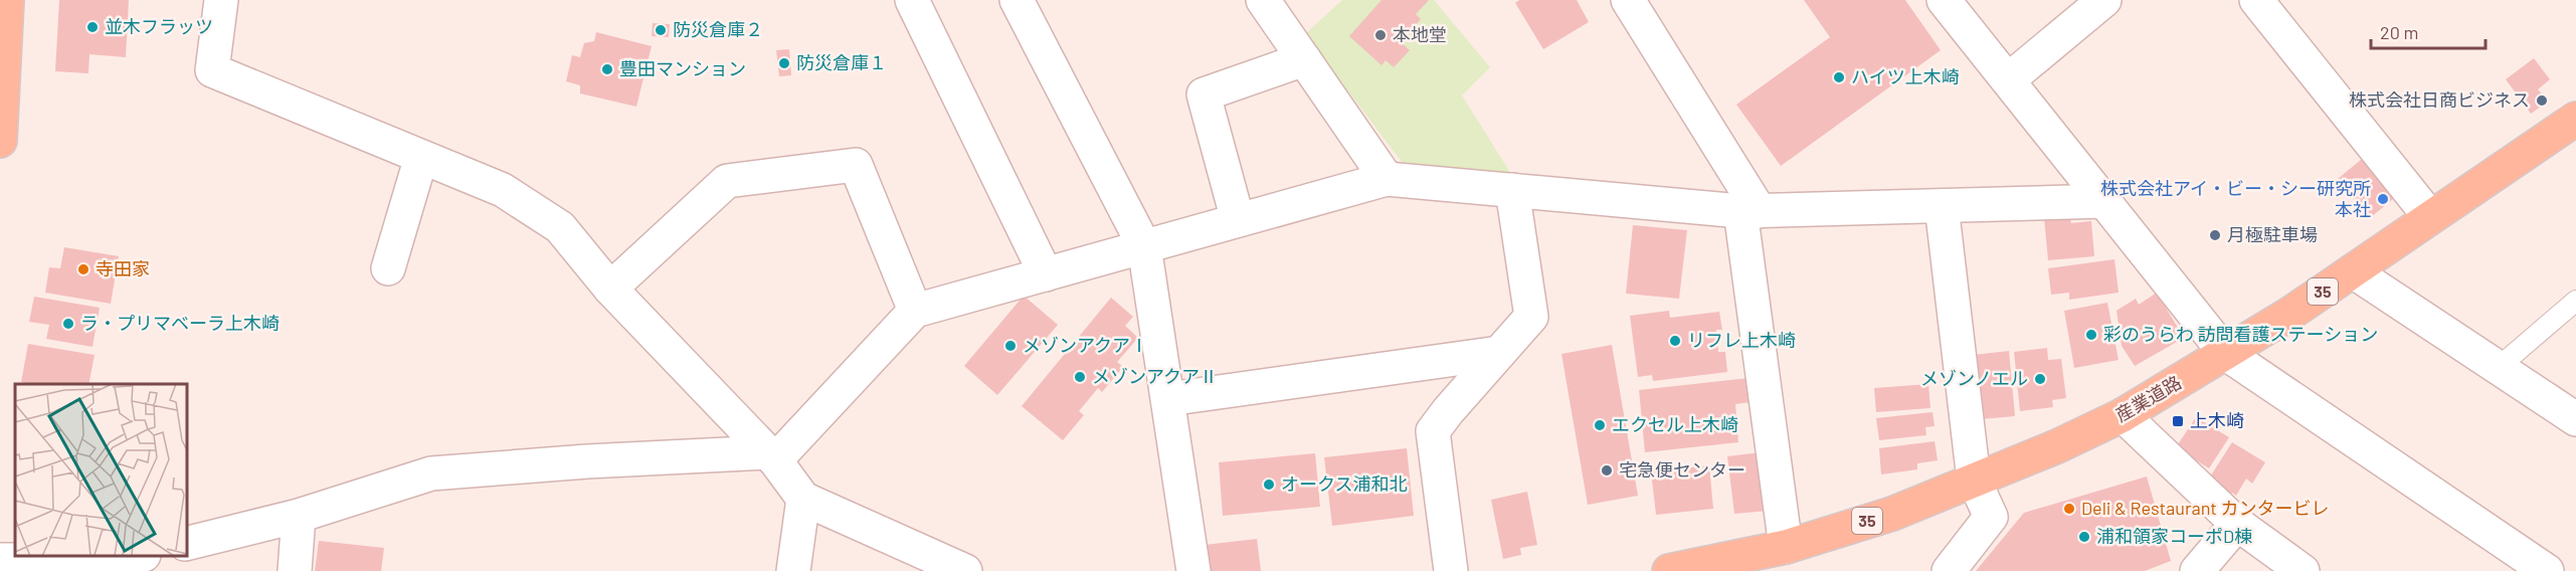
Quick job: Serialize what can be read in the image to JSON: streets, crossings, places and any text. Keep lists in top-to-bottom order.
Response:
{
  "streets": {
    "main road": ["35", "産業道路"]
  },
  "places": {
    "other": [
      "並木フラッツ",
      "防災倉庫２",
      "本地堂",
      "防災倉庫１",
      "豊田マンション",
      "ハイツ上木崎",
      "株式会社日商ビジネス",
      "株式会社アイ・ビー・シー研究所 本社",
      "月極駐車場",
      "寺田家",
      "ラ・プリマベーラ上木崎",
      "彩のうらわ 訪問看護ステーション",
      "リフレ上木崎",
      "メゾンアクアⅠ",
      "メゾンアクアⅡ",
      "メゾンノエル",
      "エクセル上木崎",
      "宅急便センター",
      "オークス浦和北",
      "Deli & Restaurant カンタービレ",
      "浦和領家コーポD棟"
    ],
    "transit": ["上木崎"]
  },
  "scale_bar": "20 m"
}
